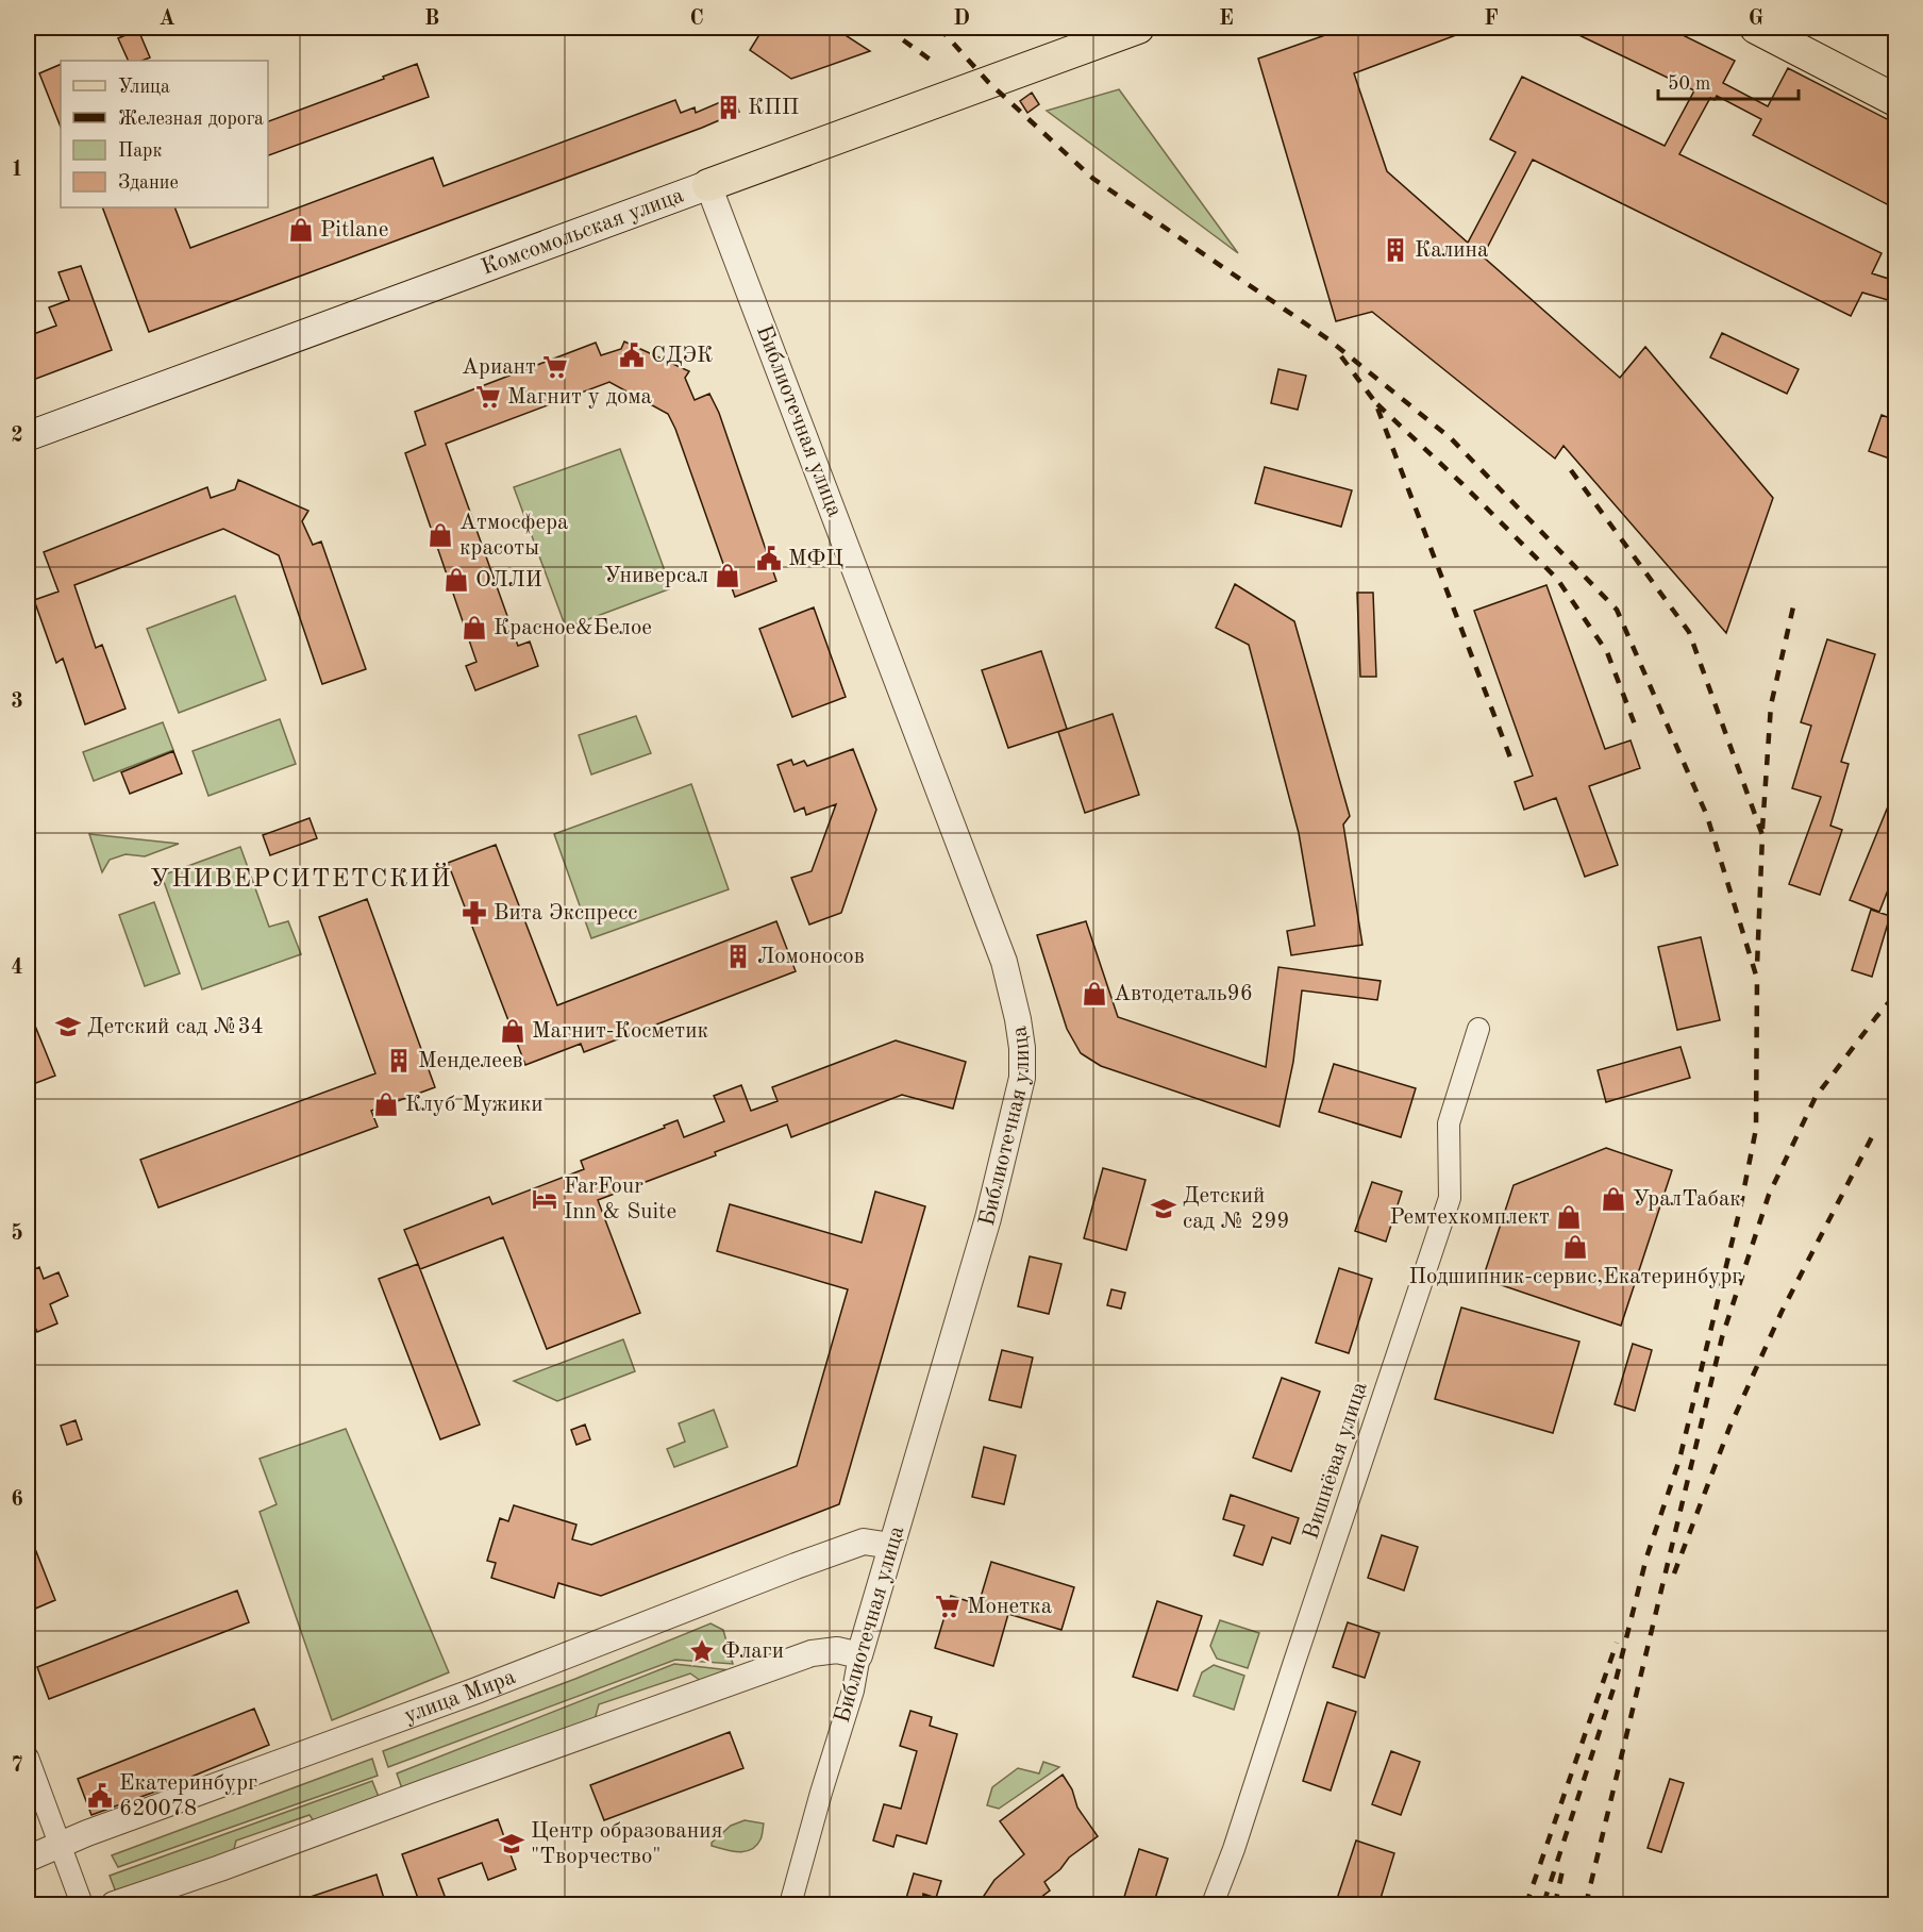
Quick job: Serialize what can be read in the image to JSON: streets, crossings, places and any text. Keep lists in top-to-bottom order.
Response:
{
  "streets": {
    "main road": ["Комсомольская улица"],
    "street": ["Библиотечная улица", "Вишнёвая улица", "улица Мира"]
  },
  "crossings": [
    ["Комсомольская улица", "Библиотечная улица"],
    ["Библиотечная улица", "улица Мира"]
  ],
  "districts": ["УНИВЕРСИТЕТСКИЙ"],
  "places": {
    "building": [
      "КПП",
      "Калина",
      "Ломоносов",
      "Менделеев"
    ],
    "shop": [
      "Pitlane",
      "Атмосфера красоты",
      "Универсал",
      "ОЛЛИ",
      "Красное&Белое",
      "Автодеталь96",
      "Магнит-Косметик",
      "Клуб Мужики",
      "УралТабак",
      "Ремтехкомплект",
      "Подшипник-сервис,Екатеринбург"
    ],
    "public building": ["СДЭК", "МФЦ", "Екатеринбург 620078"],
    "supermarket": ["Ариант", "Магнит у дома", "Монетка"],
    "pharmacy": ["Вита Экспресс"],
    "school or university": ["Детский сад №34", "Детский сад № 299", "Центр образования \"Творчество\""],
    "hotel": ["FarFour Inn & Suite"],
    "place": ["Флаги"]
  },
  "legend": [
    "Улица",
    "Железная дорога",
    "Парк",
    "Здание"
  ],
  "scale_bar": "50 m",
  "grid": {
    "columns": [
      "A",
      "B",
      "C",
      "D",
      "E",
      "F",
      "G"
    ],
    "rows": [
      "1",
      "2",
      "3",
      "4",
      "5",
      "6",
      "7"
    ]
  }
}
